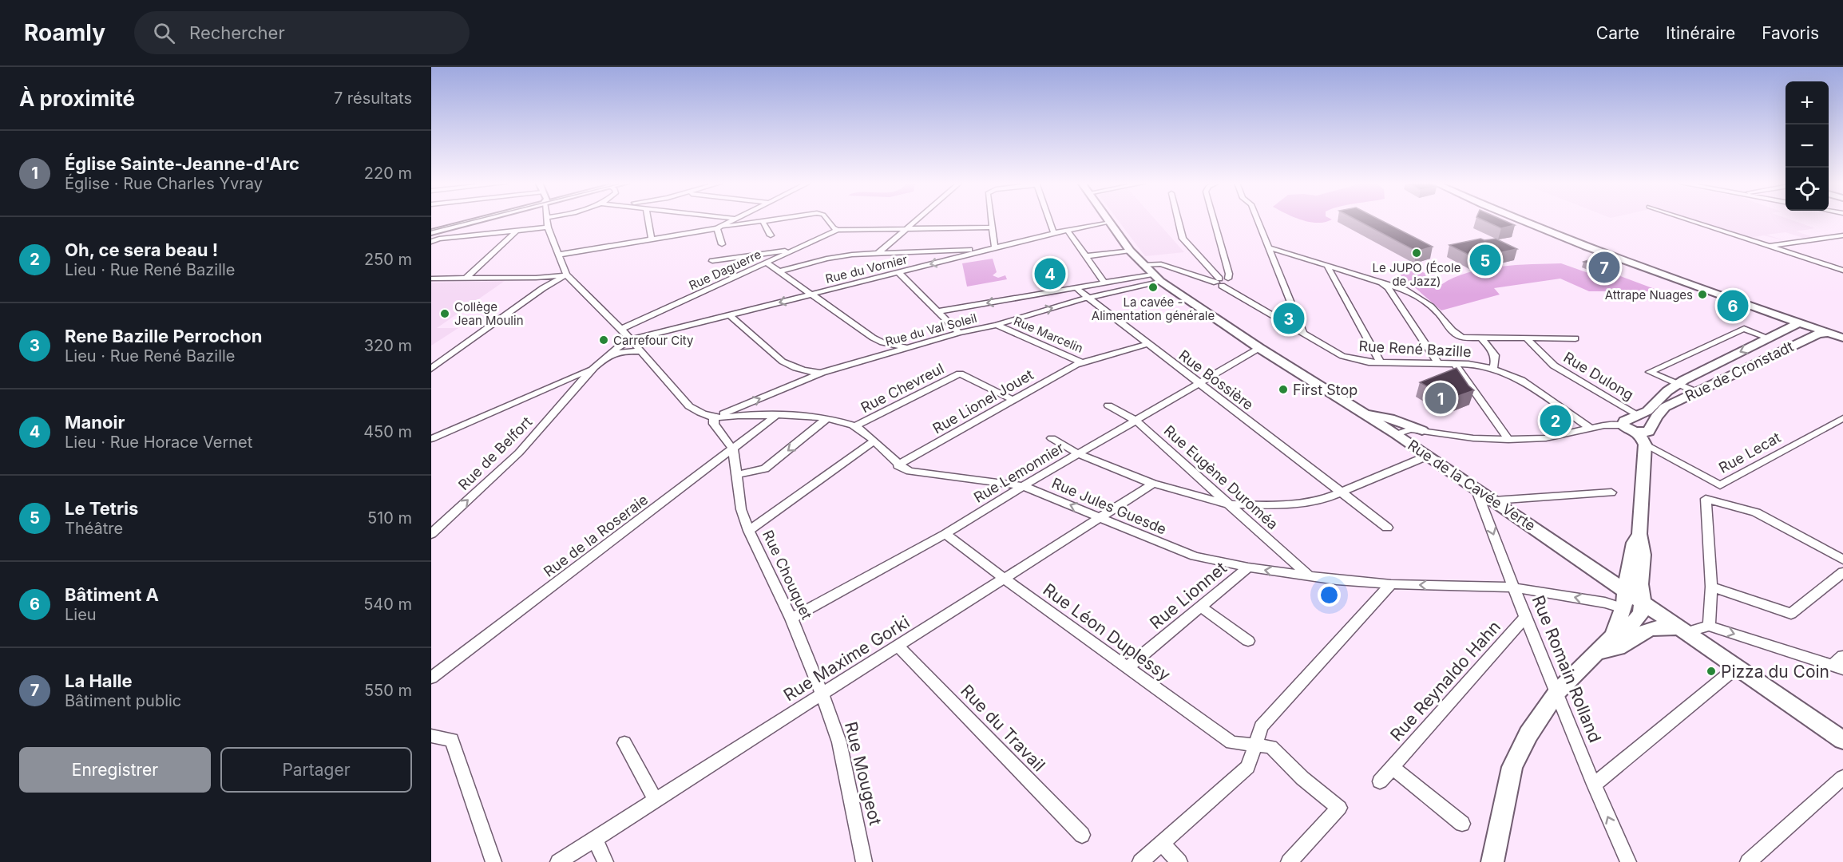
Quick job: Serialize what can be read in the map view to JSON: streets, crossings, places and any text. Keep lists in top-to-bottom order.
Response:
{
  "streets": {
    "street": [
      "Rue du Vornier",
      "Rue Daguerre",
      "Rue du Val Soleil",
      "Rue Marcelin",
      "Rue René Bazille",
      "Rue de Cronstadt",
      "Rue Dulong",
      "Rue Bossière",
      "Rue Chevreul",
      "Rue Lionel Jouet",
      "Rue Lecat",
      "Rue de Belfort",
      "Rue Lemonnier",
      "Rue Eugène Duroméa",
      "Rue de la Cavée Verte",
      "Rue Jules Guesde",
      "Rue de la Roseraie",
      "Rue Chouquet",
      "Rue Lionnet",
      "Rue Léon Duplessy",
      "Rue Maxime Gorki",
      "Rue Romain Rolland",
      "Rue Reynaldo Hahn",
      "Rue du Travail",
      "Rue Mougeot"
    ]
  },
  "crossings": [
    ["Rue du Vornier", "Rue de Belfort"],
    ["Rue du Vornier", "Rue de la Cavée Verte"],
    ["Rue du Vornier", "Rue Jules Guesde"],
    ["Rue Daguerre", "Rue Jules Guesde"],
    ["Rue du Val Soleil", "Rue Marcelin"],
    ["Rue du Val Soleil", "Rue Bossière"],
    ["Rue du Val Soleil", "Rue de la Cavée Verte"],
    ["Rue du Val Soleil", "Rue Jules Guesde"],
    ["Rue Marcelin", "Rue Bossière"],
    ["Rue Marcelin", "Rue Lionel Jouet"],
    ["Rue de Cronstadt", "Rue Dulong"],
    ["Rue de Cronstadt", "Rue Lecat"],
    ["Rue Bossière", "Rue Lemonnier"],
    ["Rue Chevreul", "Rue Lionel Jouet"],
    ["Rue Chevreul", "Rue Jules Guesde"],
    ["Rue Lionel Jouet", "Rue Jules Guesde"],
    ["Rue de Belfort", "Rue Jules Guesde"],
    ["Rue Lemonnier", "Rue Eugène Duroméa"],
    ["Rue Lemonnier", "Rue de la Cavée Verte"],
    ["Rue Lemonnier", "Rue Jules Guesde"],
    ["Rue Lemonnier", "Rue Chouquet"],
    ["Rue Lemonnier", "Rue Léon Duplessy"],
    ["Rue Eugène Duroméa", "Rue Jules Guesde"],
    ["Rue de la Cavée Verte", "Rue Romain Rolland"],
    ["Rue Jules Guesde", "Rue de la Roseraie"],
    ["Rue Jules Guesde", "Rue Chouquet"],
    ["Rue Jules Guesde", "Rue Lionnet"],
    ["Rue Jules Guesde", "Rue Maxime Gorki"],
    ["Rue Jules Guesde", "Rue Romain Rolland"],
    ["Rue Chouquet", "Rue Maxime Gorki"],
    ["Rue Chouquet", "Rue Mougeot"],
    ["Rue Lionnet", "Rue Léon Duplessy"],
    ["Rue Léon Duplessy", "Rue Maxime Gorki"],
    ["Rue Maxime Gorki", "Rue du Travail"],
    ["Rue Maxime Gorki", "Rue Mougeot"],
    ["Rue Romain Rolland", "Rue Reynaldo Hahn"]
  ],
  "places": [
    "Le JUPO (École de Jazz)",
    "La cavée - Alimentation générale",
    "Attrape Nuages",
    "Collège Jean Moulin",
    "Carrefour City",
    "First Stop",
    "Pizza du Coin"
  ],
  "page": {
    "header": "Roamly",
    "search": "Rechercher",
    "nav": ["Carte", "Itinéraire", "Favoris"],
    "heading": ["À proximité", "7 résultats"],
    "map_buttons": ["+", "−"],
    "list": [
      {
        "mark": "1",
        "name": "Église Sainte-Jeanne-d'Arc",
        "note": "Église · Rue Charles Yvray",
        "value": "220 m"
      },
      {
        "mark": "2",
        "name": "Oh, ce sera beau !",
        "note": "Lieu · Rue René Bazille",
        "value": "250 m"
      },
      {
        "mark": "3",
        "name": "Rene Bazille Perrochon",
        "note": "Lieu · Rue René Bazille",
        "value": "320 m"
      },
      {
        "mark": "4",
        "name": "Manoir",
        "note": "Lieu · Rue Horace Vernet",
        "value": "450 m"
      },
      {
        "mark": "5",
        "name": "Le Tetris",
        "note": "Théâtre",
        "value": "510 m"
      },
      {
        "mark": "6",
        "name": "Bâtiment A",
        "note": "Lieu",
        "value": "540 m"
      },
      {
        "mark": "7",
        "name": "La Halle",
        "note": "Bâtiment public",
        "value": "550 m"
      }
    ],
    "pins": [
      "5",
      "7",
      "4",
      "6",
      "3",
      "1",
      "2"
    ],
    "buttons": ["Enregistrer", "Partager"]
  }
}
